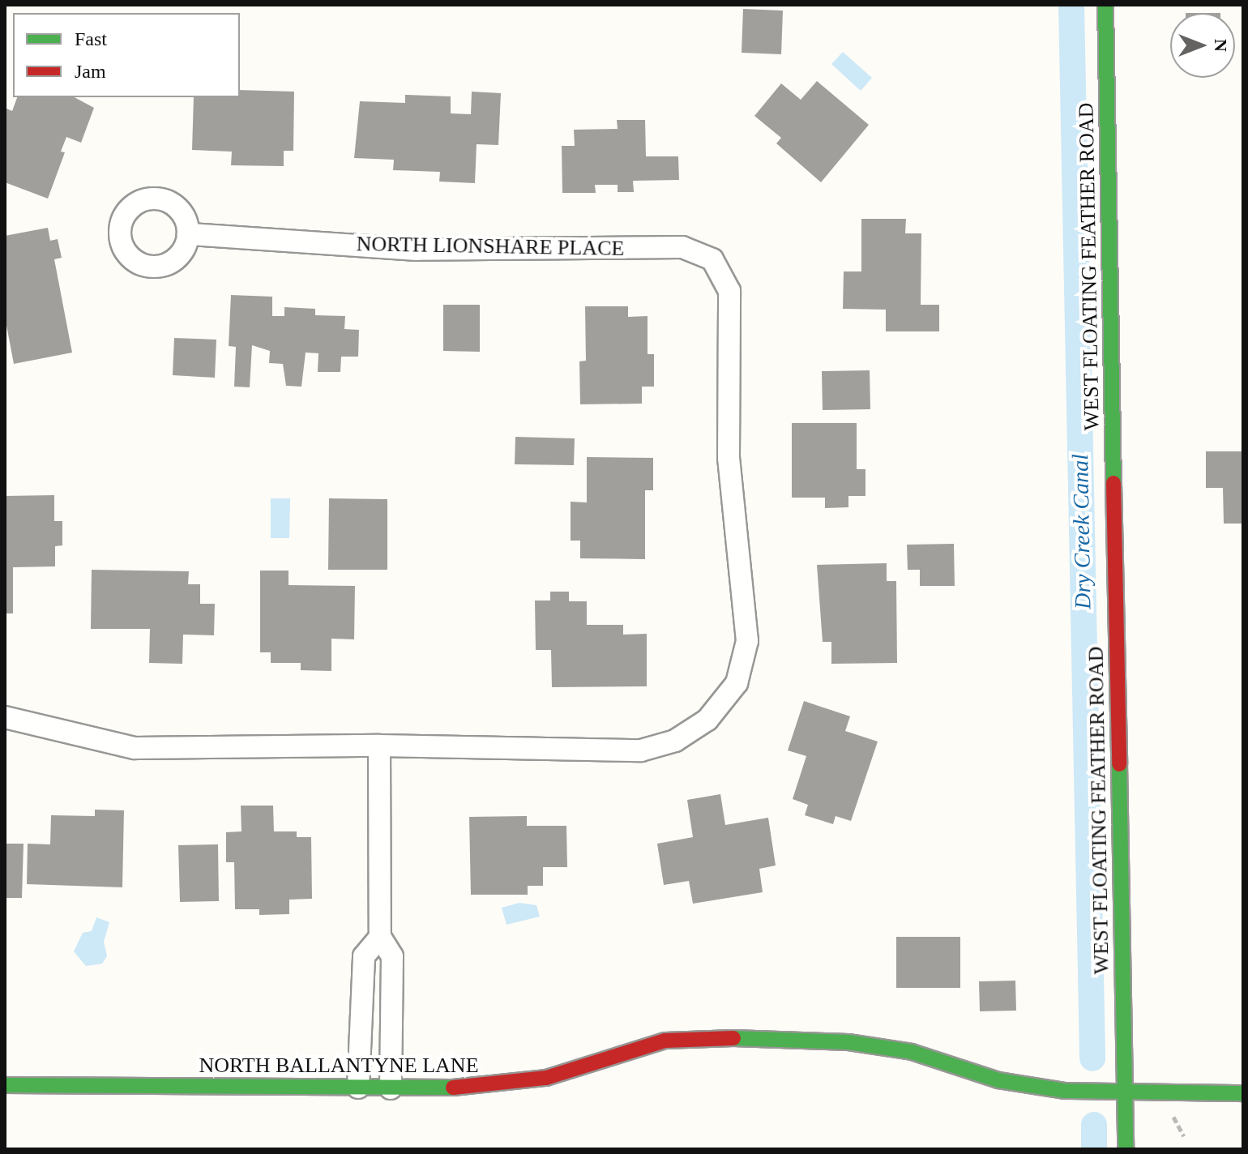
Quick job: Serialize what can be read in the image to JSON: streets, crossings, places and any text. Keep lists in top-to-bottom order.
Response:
{
  "streets": {
    "street": ["NORTH LIONSHARE PLACE", "WEST FLOATING FEATHER ROAD", "NORTH BALLANTYNE LANE"]
  },
  "crossings": [
    ["WEST FLOATING FEATHER ROAD", "NORTH BALLANTYNE LANE"]
  ],
  "water": ["Dry Creek Canal"],
  "legend": ["Fast", "Jam"],
  "north": "right"
}
